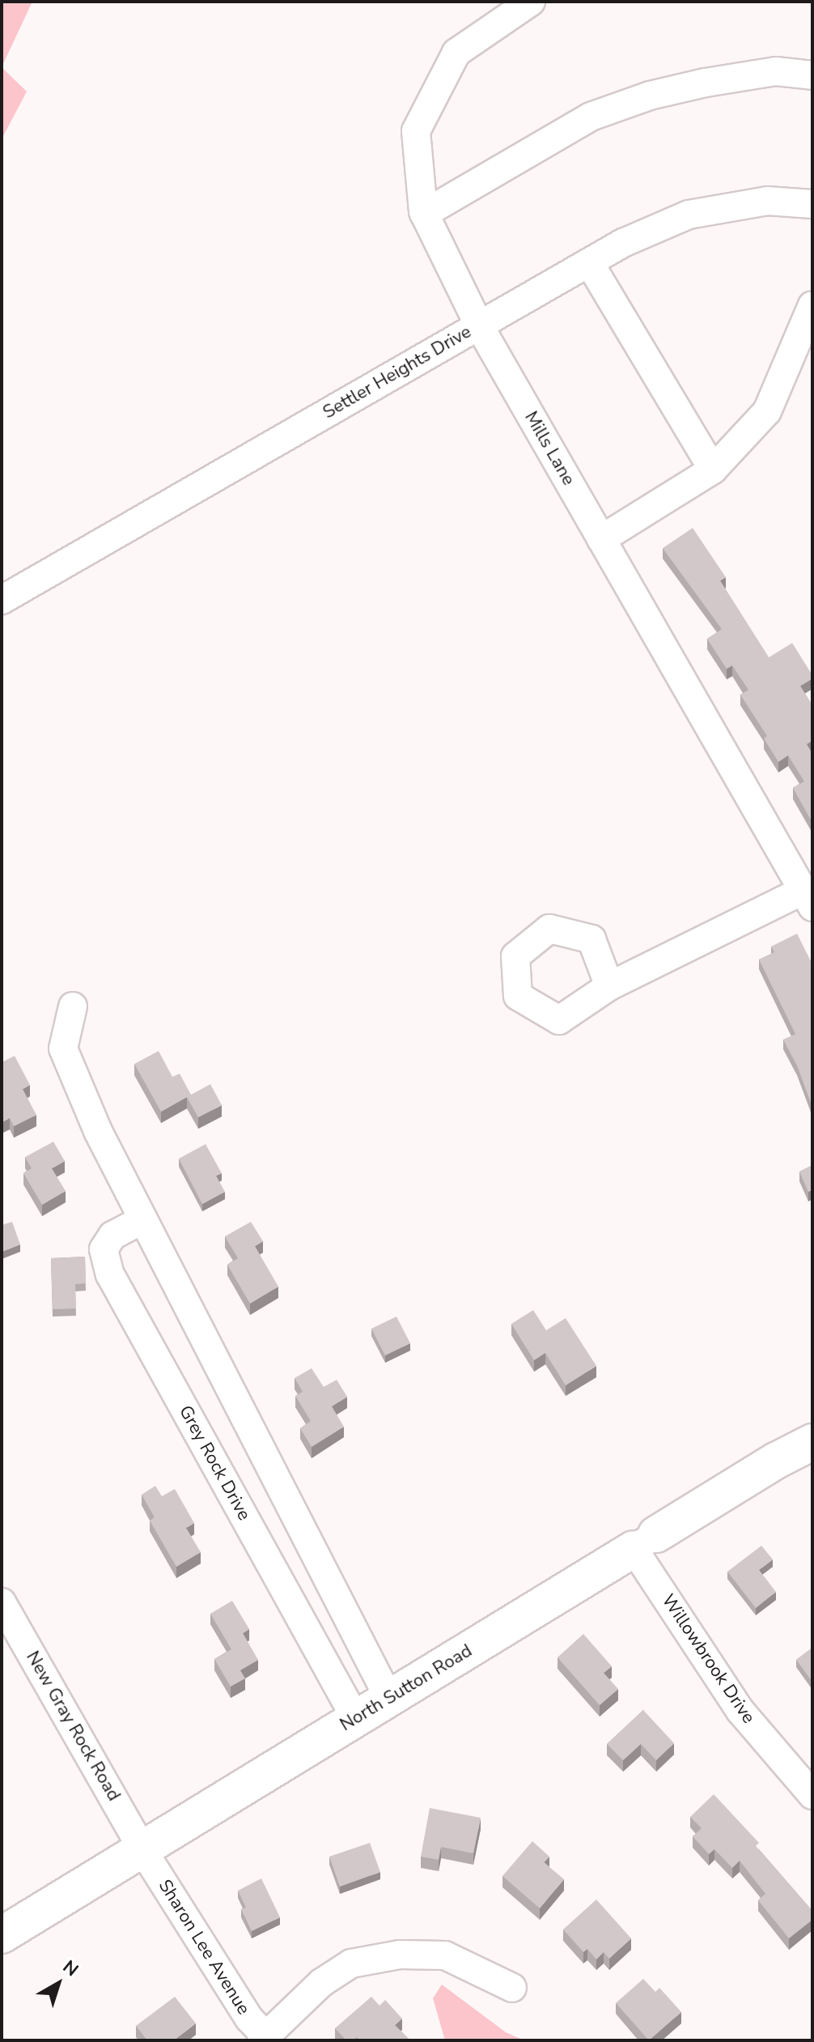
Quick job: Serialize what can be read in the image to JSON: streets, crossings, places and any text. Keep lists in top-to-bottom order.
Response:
{
  "streets": {
    "main road": ["North Sutton Road"],
    "street": [
      "Settler Heights Drive",
      "Mills Lane",
      "Grey Rock Drive",
      "Willowbrook Drive",
      "New Gray Rock Road",
      "Sharon Lee Avenue"
    ]
  },
  "crossings": [
    ["Settler Heights Drive", "Mills Lane"],
    ["Grey Rock Drive", "North Sutton Road"],
    ["Willowbrook Drive", "North Sutton Road"],
    ["North Sutton Road", "New Gray Rock Road"],
    ["North Sutton Road", "Sharon Lee Avenue"],
    ["New Gray Rock Road", "Sharon Lee Avenue"]
  ],
  "north": "top right"
}
